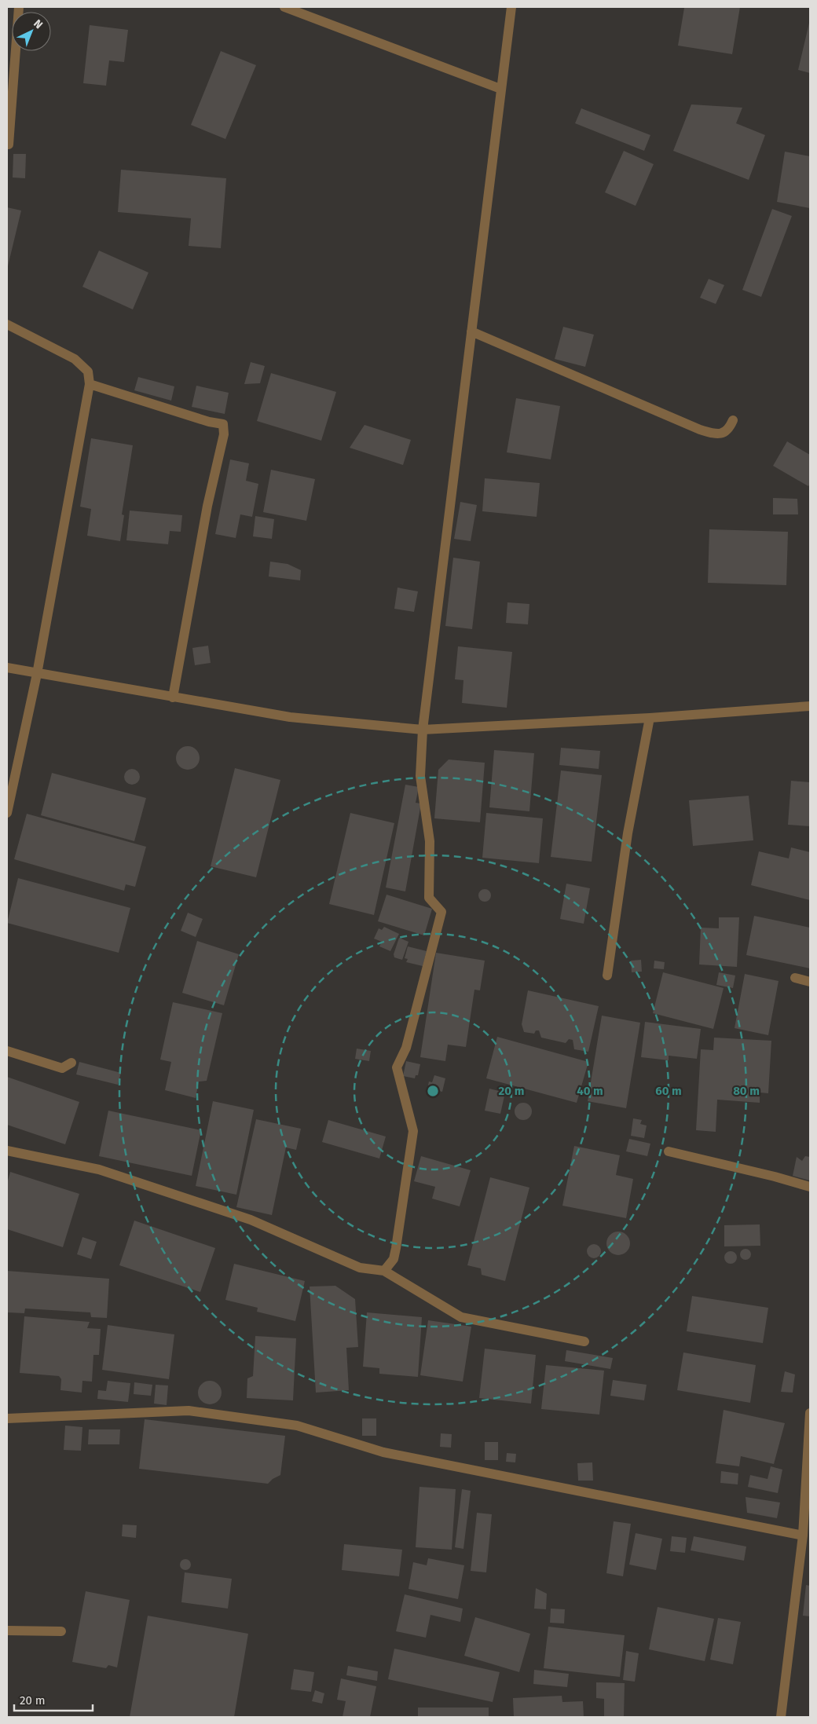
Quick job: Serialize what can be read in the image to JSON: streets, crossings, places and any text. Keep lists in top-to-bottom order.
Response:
{
  "scale_bar": "20 m",
  "north": "top right",
  "rings": [
    "20 m",
    "40 m",
    "60 m",
    "80 m"
  ]
}
